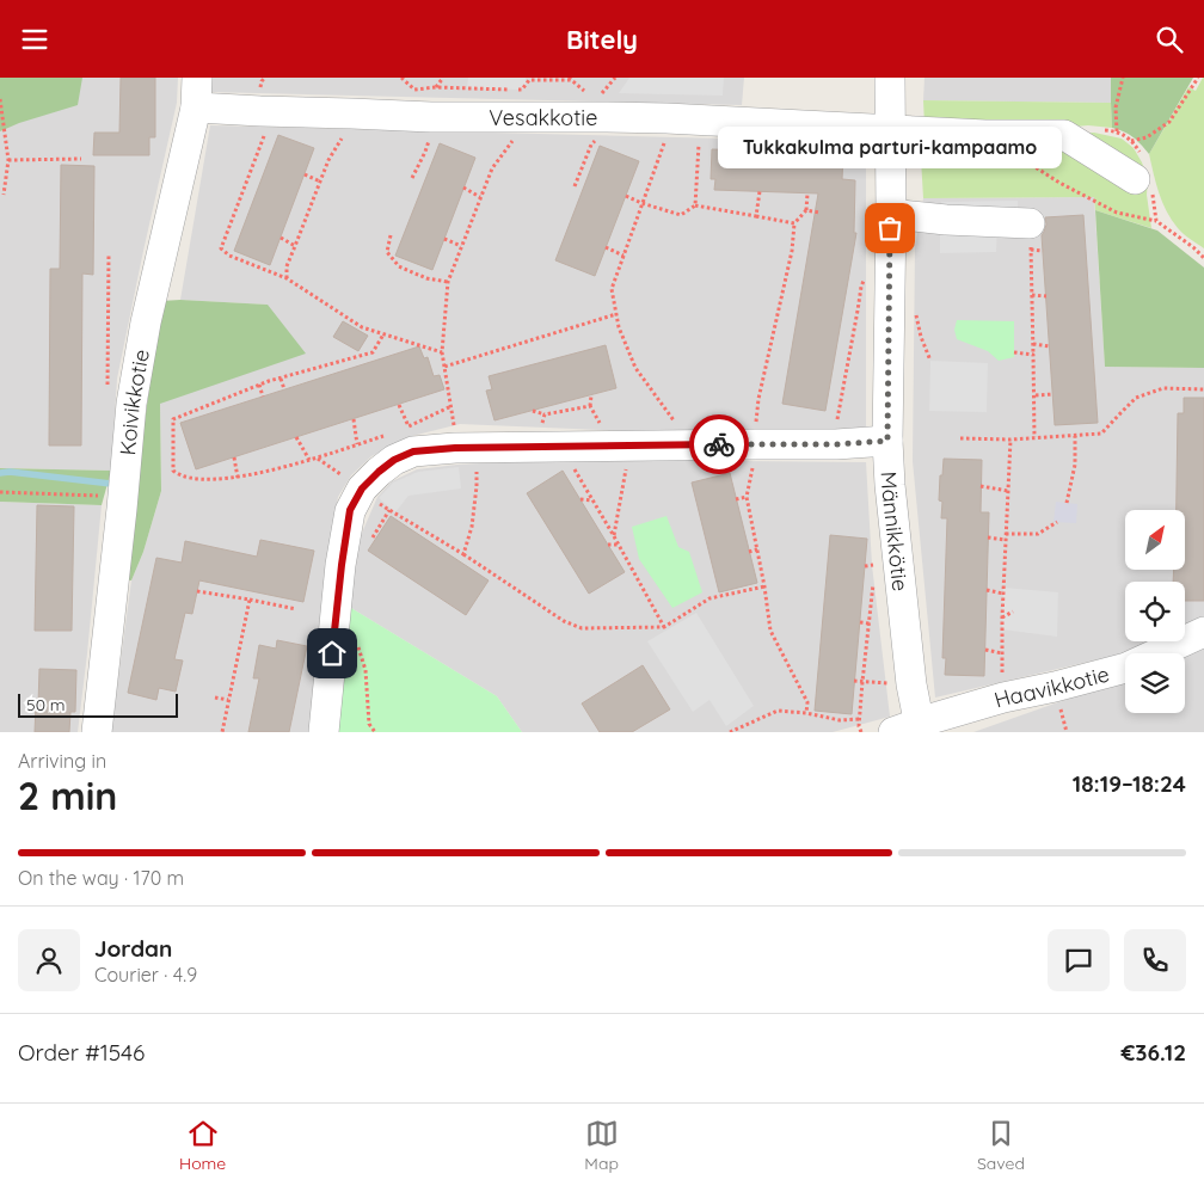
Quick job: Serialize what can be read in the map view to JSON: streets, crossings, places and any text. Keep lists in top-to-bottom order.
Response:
{
  "streets": {
    "street": [
      "Vesakkotie",
      "Koivikkotie",
      "Männikkötie",
      "Haavikkotie"
    ]
  },
  "crossings": [
    ["Vesakkotie", "Koivikkotie"],
    ["Vesakkotie", "Männikkötie"],
    ["Männikkötie", "Haavikkotie"]
  ],
  "places": ["Tukkakulma parturi-kampaamo"],
  "scale_bar": "50 m",
  "north": "top right",
  "page": {
    "header": "Bitely",
    "bubble": "Tukkakulma parturi-kampaamo",
    "scale": "50 m",
    "heading": ["2 min", "Arriving in", "18:19–18:24"],
    "panel": [
      "Jordan",
      "Courier · 4.9",
      "Order #1546",
      "€36.12"
    ],
    "bar": "On the way · 170 m",
    "tabs": ["Home", "Map", "Saved"]
  }
}
